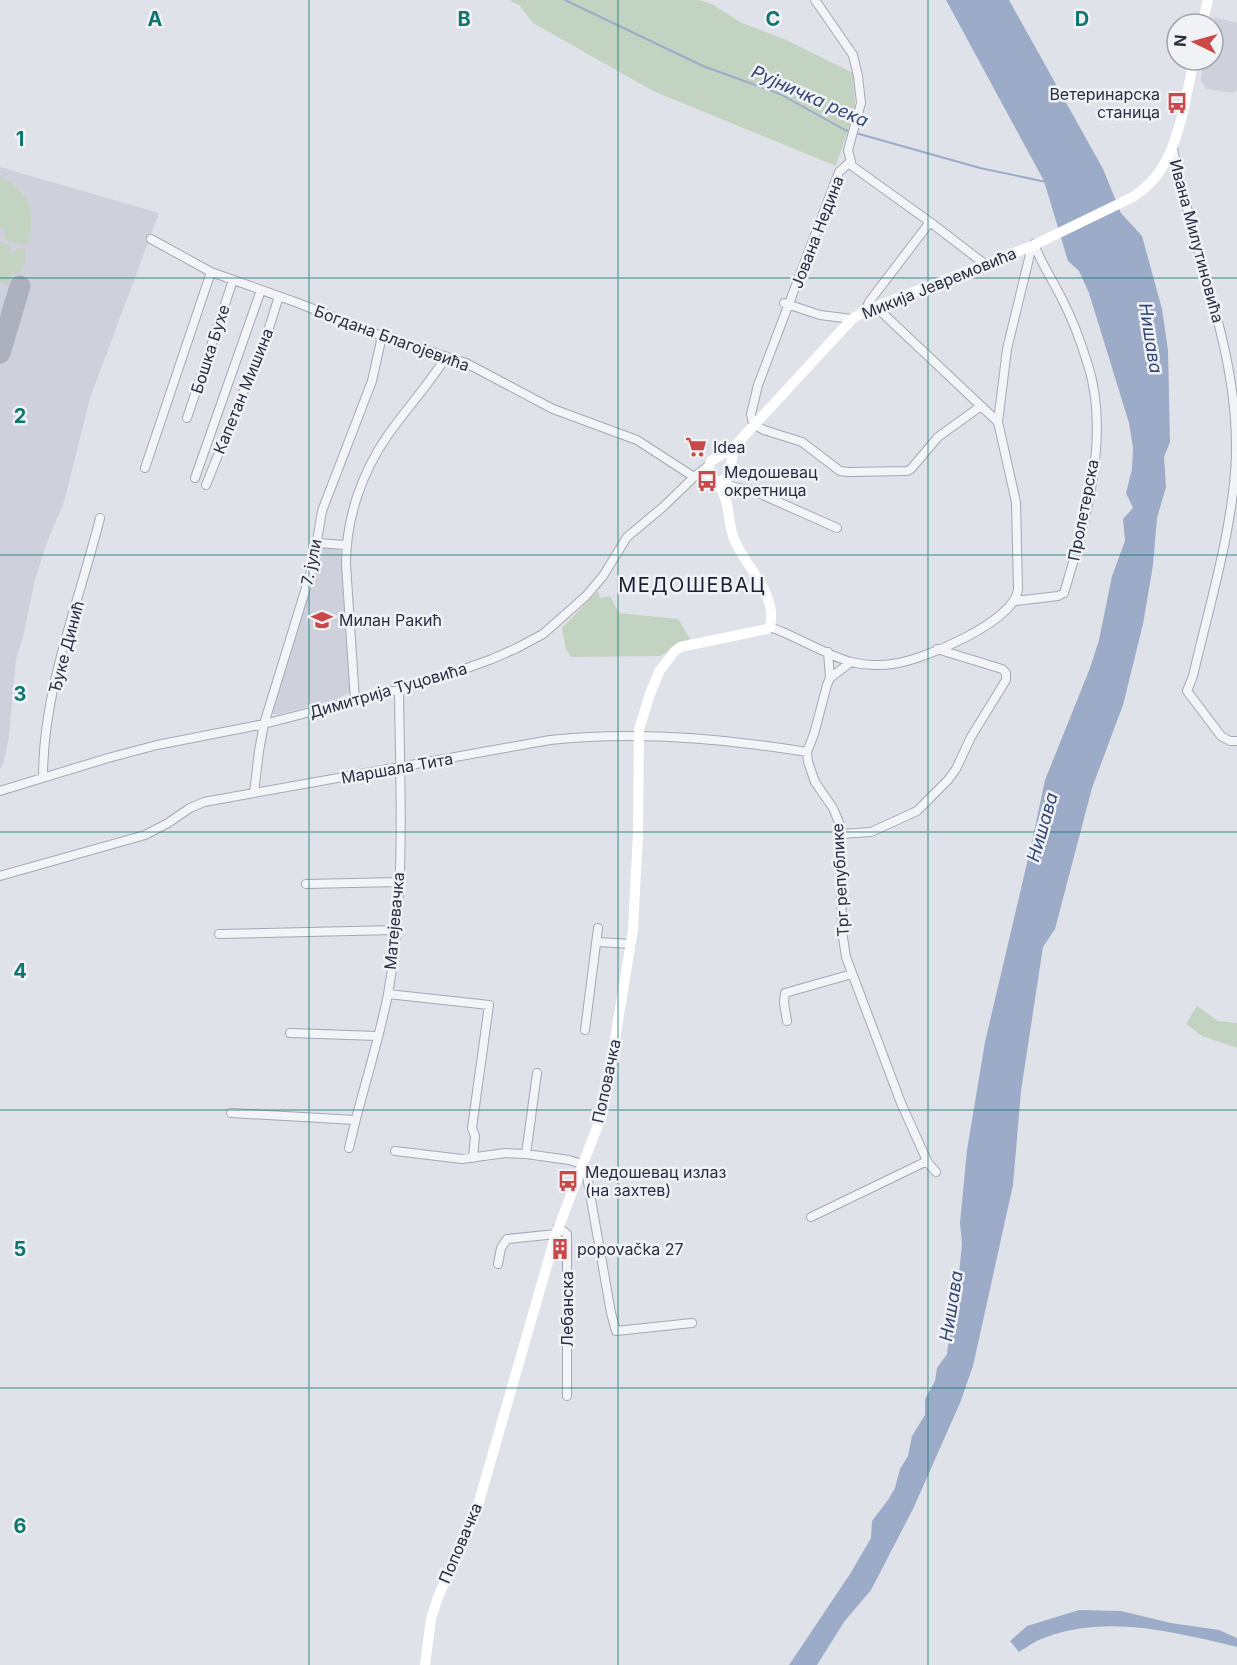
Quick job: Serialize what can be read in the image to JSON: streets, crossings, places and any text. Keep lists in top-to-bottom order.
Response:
{
  "streets": {
    "street": [
      "Јована Недина",
      "Ивана Милутиновића",
      "Микија Јевремовића",
      "Богдана Благојевића",
      "Бошка Бухе",
      "Капетан Мишина",
      "Пролетерска",
      "7. јули",
      "Ђуке Динић",
      "Димитрија Туцовића",
      "Маршала Тита",
      "Трг републике",
      "Матејевачка",
      "Поповачка",
      "Лебанска"
    ]
  },
  "crossings": [
    ["Јована Недина", "Микија Јевремовића"],
    ["Ивана Милутиновића", "Микија Јевремовића"],
    ["Микија Јевремовића", "Богдана Благојевића"],
    ["Микија Јевремовића", "Пролетерска"],
    ["Микија Јевремовића", "Димитрија Туцовића"],
    ["Богдана Благојевића", "Бошка Бухе"],
    ["Богдана Благојевића", "Капетан Мишина"],
    ["Богдана Благојевића", "7. јули"],
    ["Богдана Благојевића", "Димитрија Туцовића"],
    ["7. јули", "Димитрија Туцовића"],
    ["7. јули", "Маршала Тита"],
    ["Ђуке Динић", "Димитрија Туцовића"],
    ["Димитрија Туцовића", "Матејевачка"],
    ["Маршала Тита", "Трг републике"],
    ["Маршала Тита", "Матејевачка"],
    ["Маршала Тита", "Поповачка"],
    ["Поповачка", "Лебанска"]
  ],
  "districts": ["МЕДОШЕВАЦ"],
  "water": ["Рујничка река", "Нишава"],
  "places": {
    "bus stop": ["Ветеринарска станица", "Медошевац окретница", "Медошевац излаз (на захтев)"],
    "supermarket": ["Idea"],
    "school or university": ["Милан Ракић"],
    "building": ["popovačka 27"]
  },
  "north": "left",
  "grid": {
    "columns": [
      "A",
      "B",
      "C",
      "D"
    ],
    "rows": [
      "1",
      "2",
      "3",
      "4",
      "5",
      "6"
    ]
  }
}
